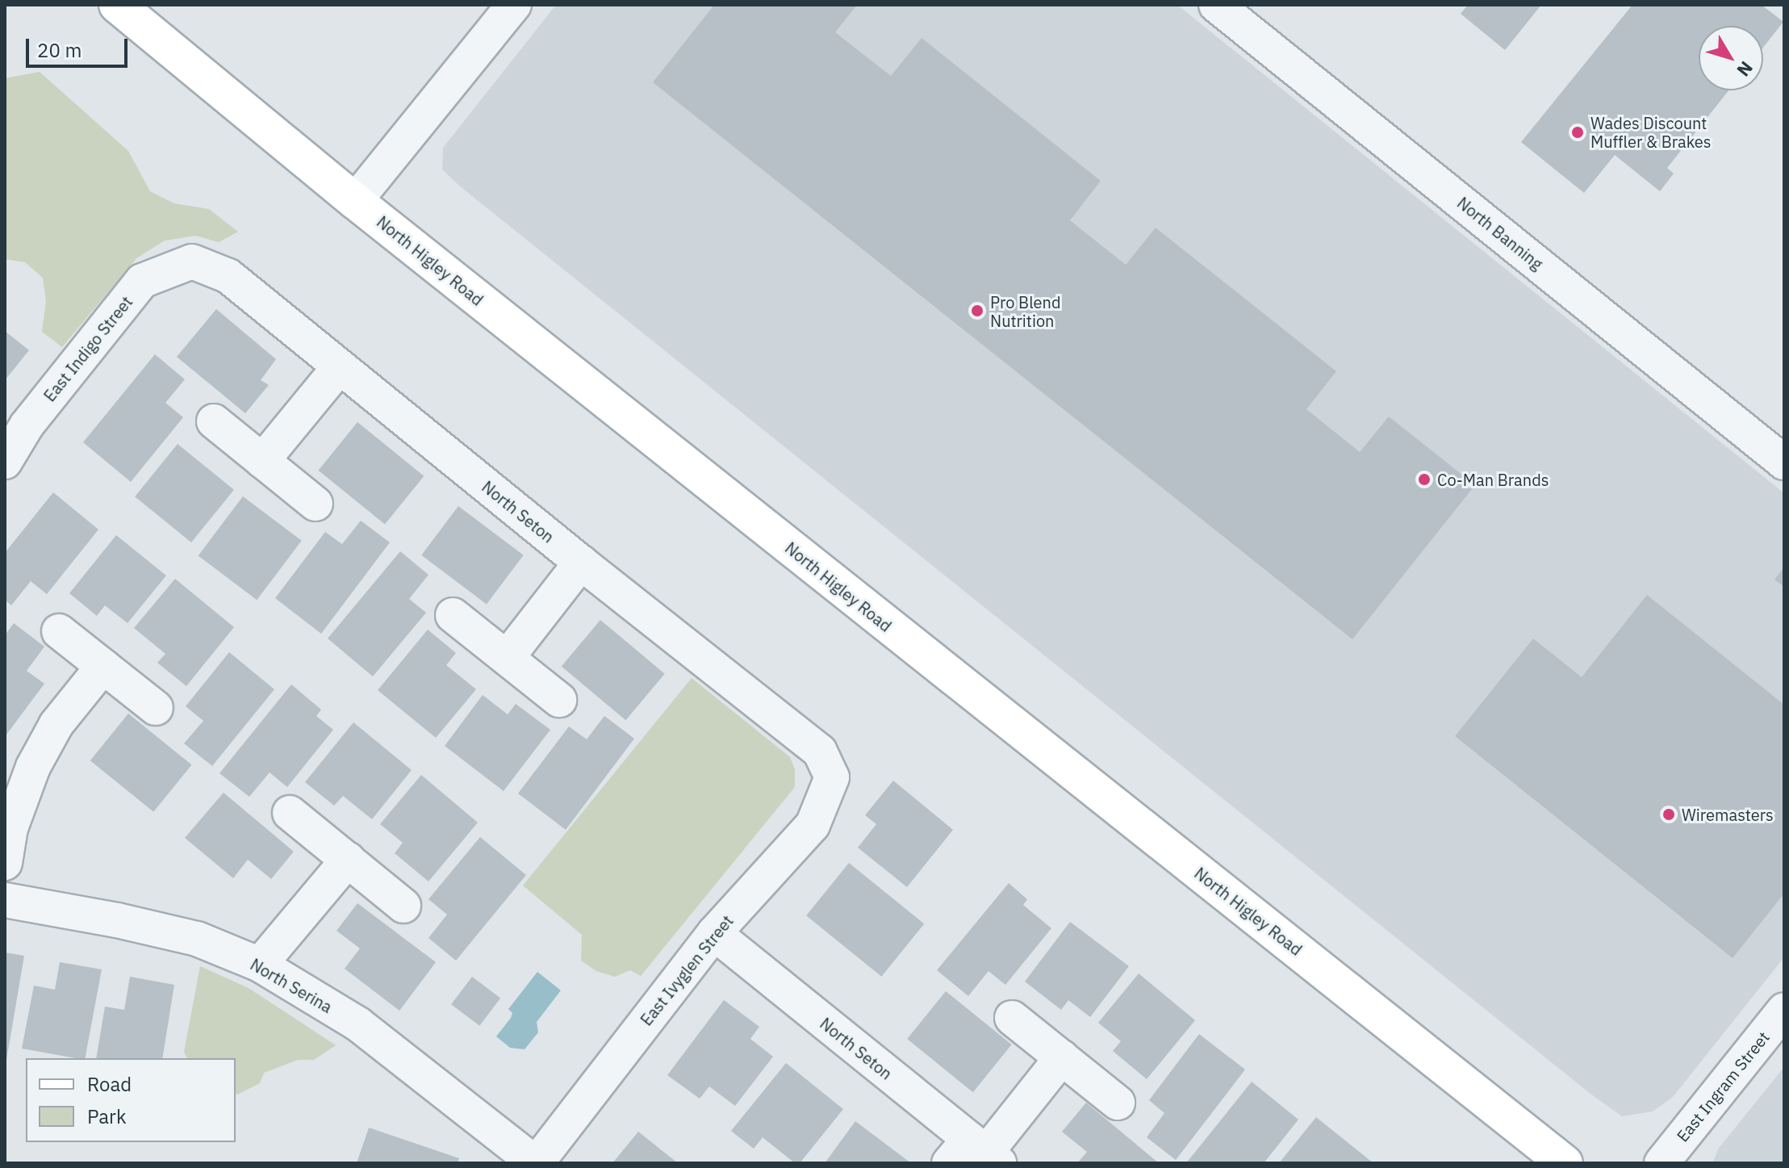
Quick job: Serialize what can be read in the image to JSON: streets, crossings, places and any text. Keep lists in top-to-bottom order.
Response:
{
  "streets": {
    "main road": ["North Higley Road"],
    "street": [
      "North Banning",
      "East Indigo Street",
      "North Seton",
      "East Ivyglen Street",
      "North Serina",
      "East Ingram Street"
    ]
  },
  "crossings": [
    ["East Indigo Street", "North Seton"],
    ["North Seton", "East Ivyglen Street"],
    ["East Ivyglen Street", "North Serina"]
  ],
  "places": [
    "Wades Discount Muffler & Brakes",
    "Pro Blend Nutrition",
    "Co-Man Brands",
    "Wiremasters"
  ],
  "legend": ["Road", "Park"],
  "scale_bar": "20 m",
  "north": "bottom right"
}
